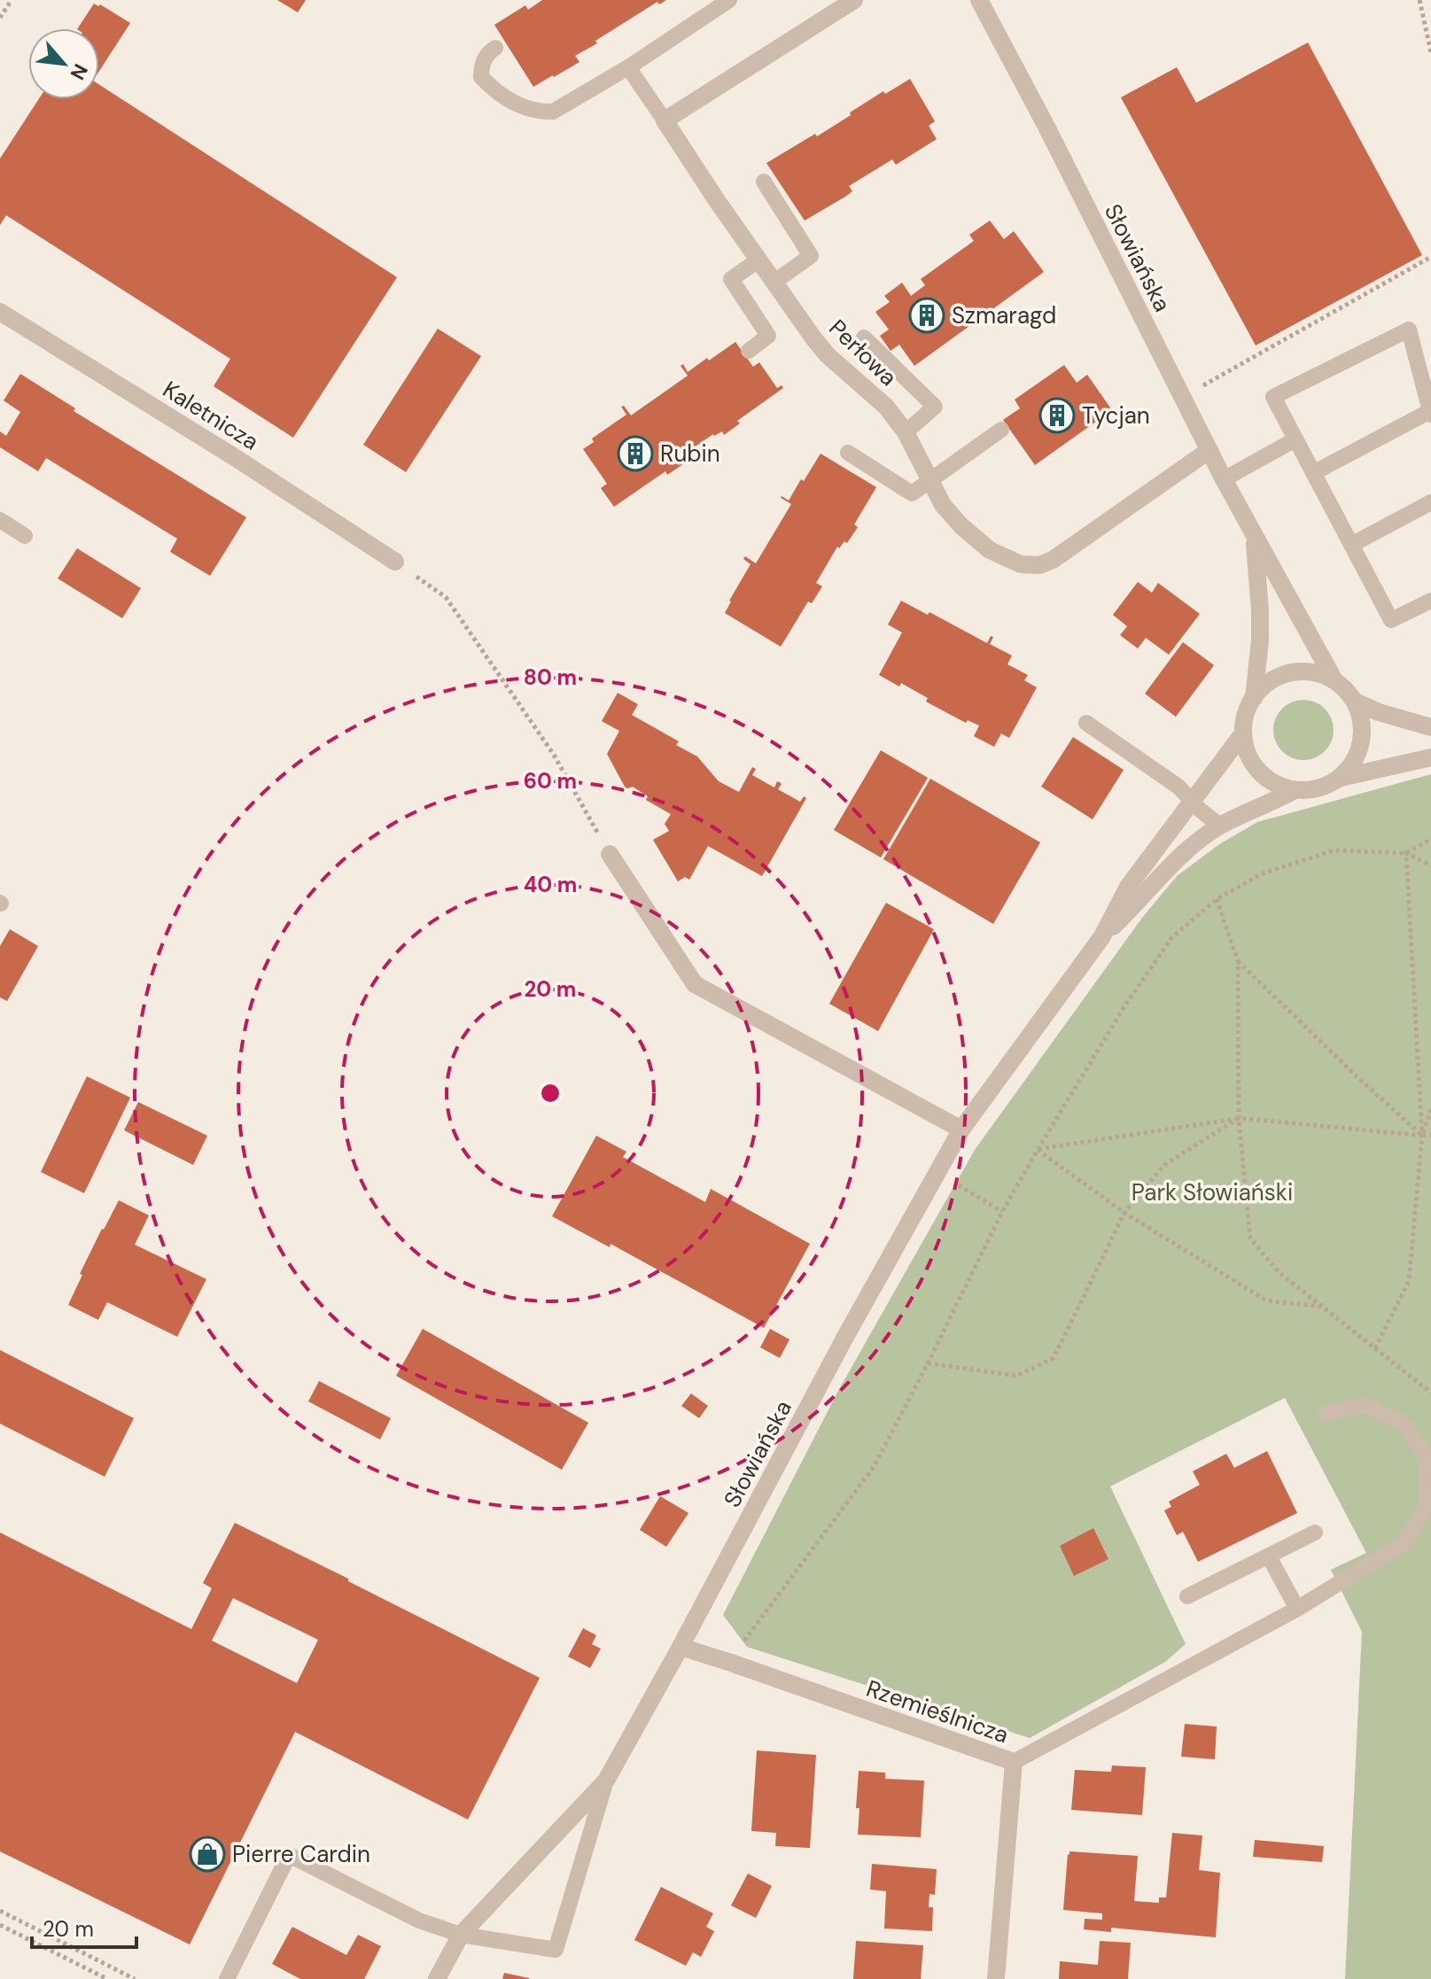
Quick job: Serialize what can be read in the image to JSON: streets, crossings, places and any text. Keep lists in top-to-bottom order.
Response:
{
  "streets": {
    "street": [
      "Słowiańska",
      "Perłowa",
      "Kaletnicza",
      "Rzemieślnicza"
    ]
  },
  "crossings": [
    ["Słowiańska", "Perłowa"],
    ["Słowiańska", "Rzemieślnicza"]
  ],
  "parks": ["Park Słowiański"],
  "places": {
    "building": ["Szmaragd", "Tycjan", "Rubin"],
    "shop": ["Pierre Cardin"]
  },
  "scale_bar": "20 m",
  "north": "bottom right",
  "rings": [
    "80 m",
    "60 m",
    "40 m",
    "20 m"
  ]
}
